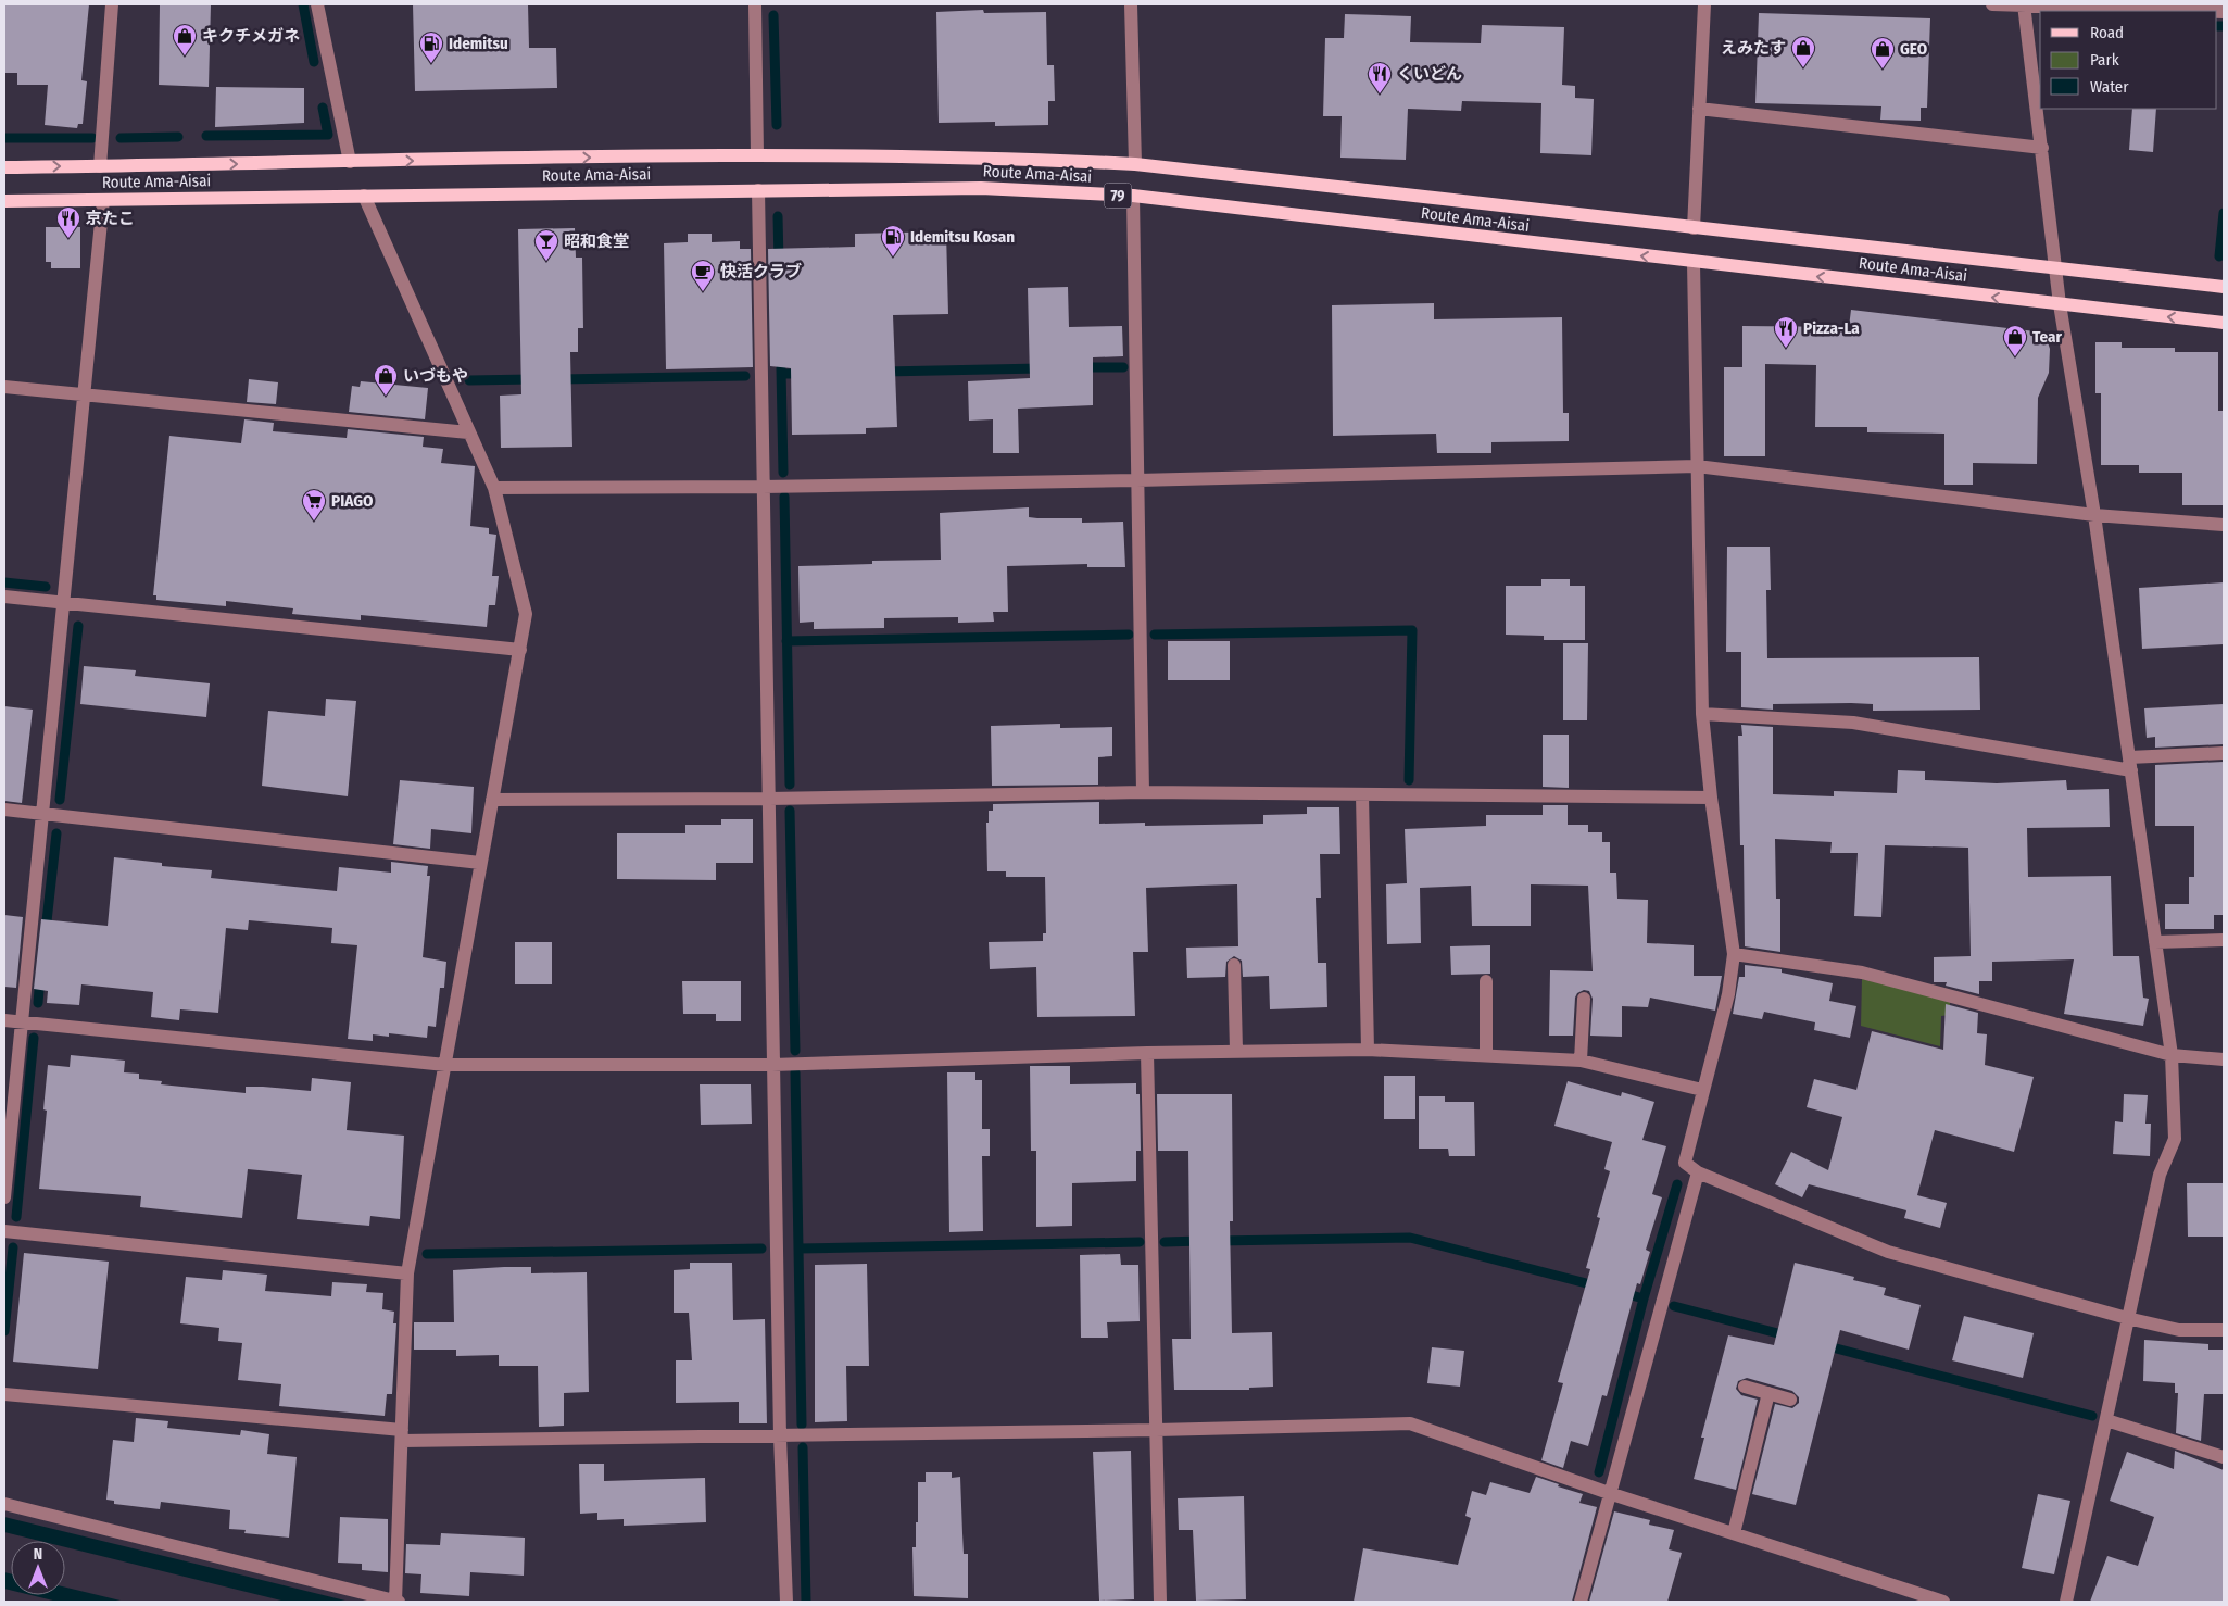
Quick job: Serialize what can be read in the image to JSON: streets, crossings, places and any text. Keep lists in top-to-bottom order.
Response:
{
  "streets": {
    "main road": ["Route Ama-Aisai", "79"]
  },
  "places": {
    "shop": [
      "キクチメガネ",
      "えみたす",
      "GEO",
      "Tear",
      "いづもや"
    ],
    "fuel station": ["Idemitsu", "Idemitsu Kosan"],
    "restaurant": ["くいどん", "京たこ", "Pizza-La"],
    "bar": ["昭和食堂"],
    "cafe": ["快活クラブ"],
    "supermarket": ["PIAGO"]
  },
  "legend": ["Road", "Park", "Water"],
  "north": "top"
}
